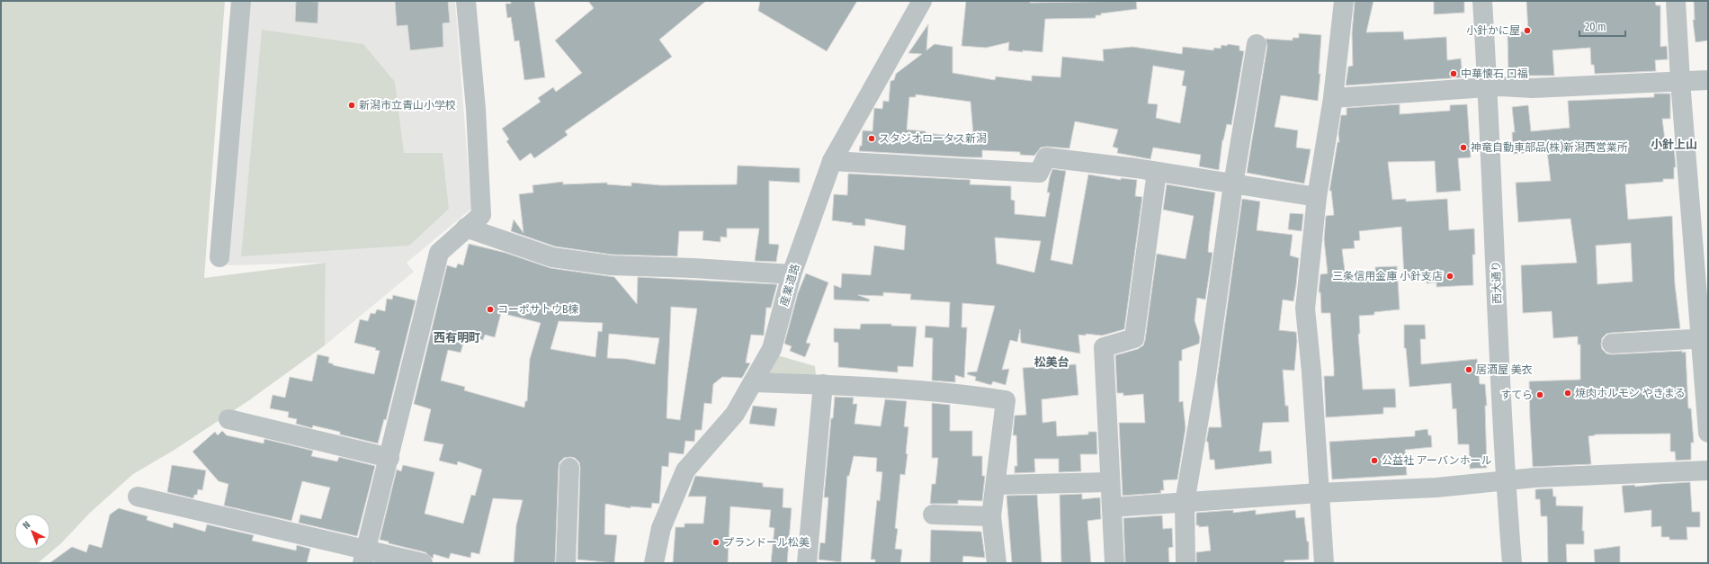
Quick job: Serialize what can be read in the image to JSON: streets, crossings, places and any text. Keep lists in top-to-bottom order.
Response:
{
  "streets": {
    "street": ["西大通り", "産業道路"]
  },
  "districts": ["小針上山", "西有明町", "松美台"],
  "places": [
    "小針かに屋",
    "中華懐石 口福",
    "新潟市立青山小学校",
    "スタジオロータス新潟",
    "神竜自動車部品(株)新潟西営業所",
    "三条信用金庫 小針支店",
    "コーポサトウB棟",
    "居酒屋 美衣",
    "焼肉ホルモン やきまる",
    "すてら",
    "公益社 アーバンホール",
    "プランドール松美"
  ],
  "scale_bar": "20 m",
  "north": "top left"
}
